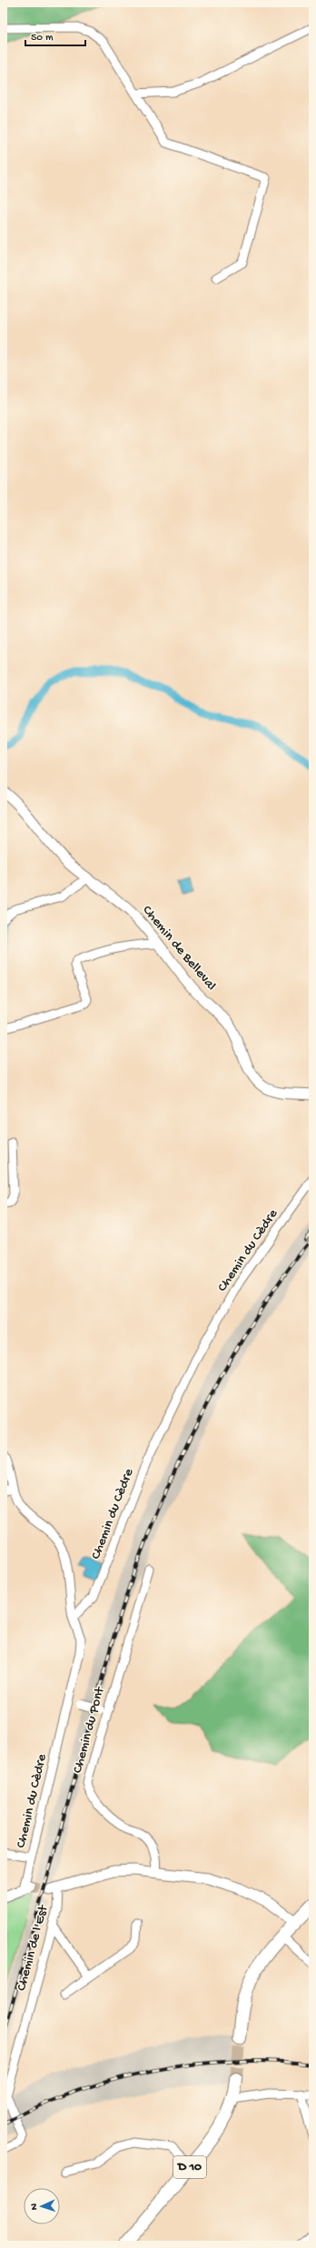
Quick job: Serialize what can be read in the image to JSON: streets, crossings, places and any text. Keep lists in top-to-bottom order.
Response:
{
  "streets": {
    "main road": ["D 10"],
    "street": [
      "Chemin de Belleval",
      "Chemin du Cèdre",
      "Chemin du Pont",
      "Chemin de l'Est"
    ]
  },
  "scale_bar": "50 m",
  "north": "left"
}
